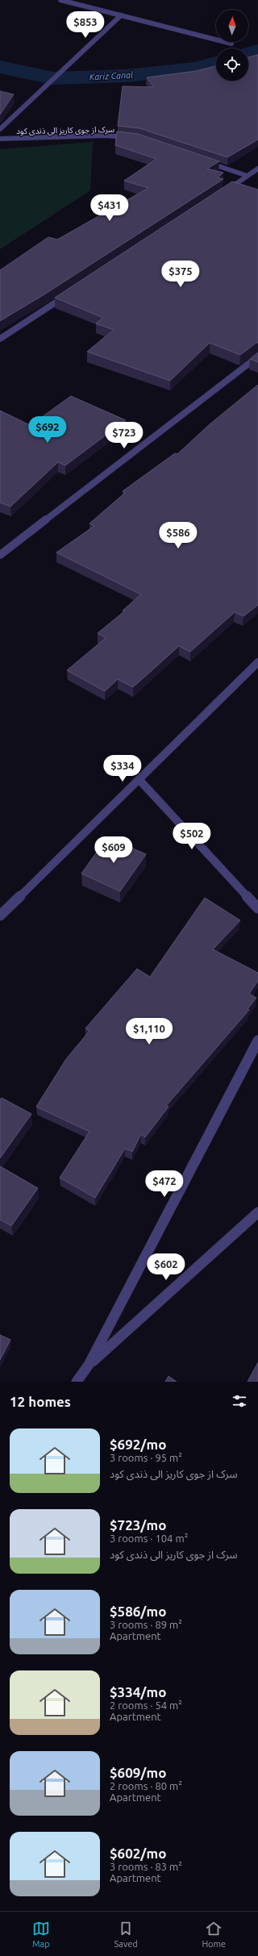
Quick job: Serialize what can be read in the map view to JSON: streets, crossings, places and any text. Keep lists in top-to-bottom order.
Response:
{
  "streets": {
    "street": ["سرک از جوی کاریز الی ذندی کود"]
  },
  "water": ["Kariz Canal"],
  "north": "top",
  "page": {
    "price": [
      "$853",
      "$431",
      "$375",
      "$692",
      "$723",
      "$586",
      "$334",
      "$502",
      "$609",
      "$1,110",
      "$472",
      "$602"
    ],
    "heading": "12 homes",
    "list": [
      {
        "name": "$692/mo",
        "note": "3 rooms · 95 m² · سرک از جوی کاریز الی ذندی کود"
      },
      {
        "name": "$723/mo",
        "note": "3 rooms · 104 m² · سرک از جوی کاریز الی ذندی کود"
      },
      {
        "name": "$586/mo",
        "note": "3 rooms · 89 m² · Apartment"
      },
      {
        "name": "$334/mo",
        "note": "2 rooms · 54 m² · Apartment"
      },
      {
        "name": "$609/mo",
        "note": "2 rooms · 80 m² · Apartment"
      },
      {
        "name": "$602/mo",
        "note": "3 rooms · 83 m² · Apartment"
      }
    ],
    "tabs": ["Map", "Saved", "Home"]
  }
}
